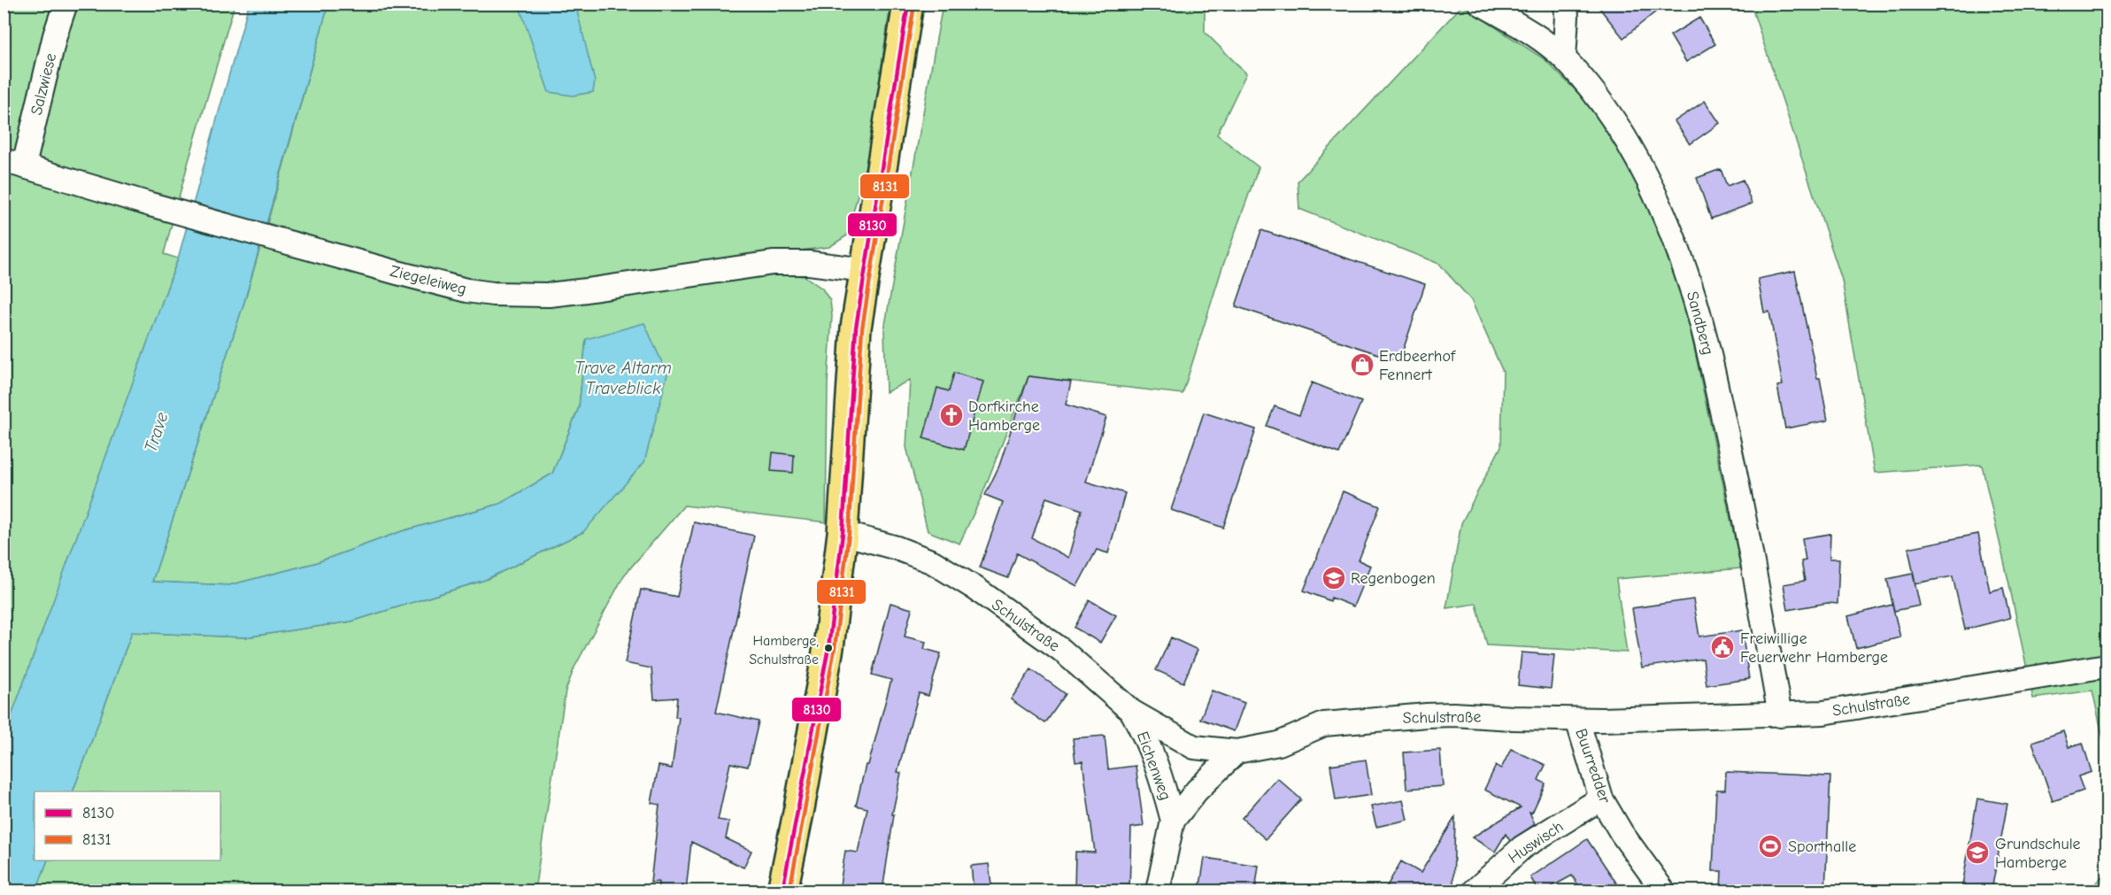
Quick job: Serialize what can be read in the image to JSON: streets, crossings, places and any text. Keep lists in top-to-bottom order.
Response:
{
  "streets": {
    "street": [
      "Salzwiese",
      "Ziegeleiweg",
      "Sandberg",
      "Schulstraße",
      "Eichenweg",
      "Buurredder",
      "Huswisch"
    ]
  },
  "crossings": [
    ["Salzwiese", "Ziegeleiweg"],
    ["Sandberg", "Schulstraße"],
    ["Schulstraße", "Eichenweg"],
    ["Schulstraße", "Buurredder"],
    ["Buurredder", "Huswisch"]
  ],
  "water": ["Trave Altarm Traveblick", "Trave"],
  "places": {
    "shop": ["Erdbeerhof Fennert"],
    "church": ["Dorfkirche Hamberge"],
    "school or university": ["Regenbogen", "Grundschule Hamberge"],
    "public building": ["Freiwillige Feuerwehr Hamberge"],
    "other": ["Hamberge, Schulstraße"],
    "sports": ["Sporthalle"]
  },
  "lines": ["transit line 8130", "transit line 8131"],
  "legend": ["8130", "8131"]
}
